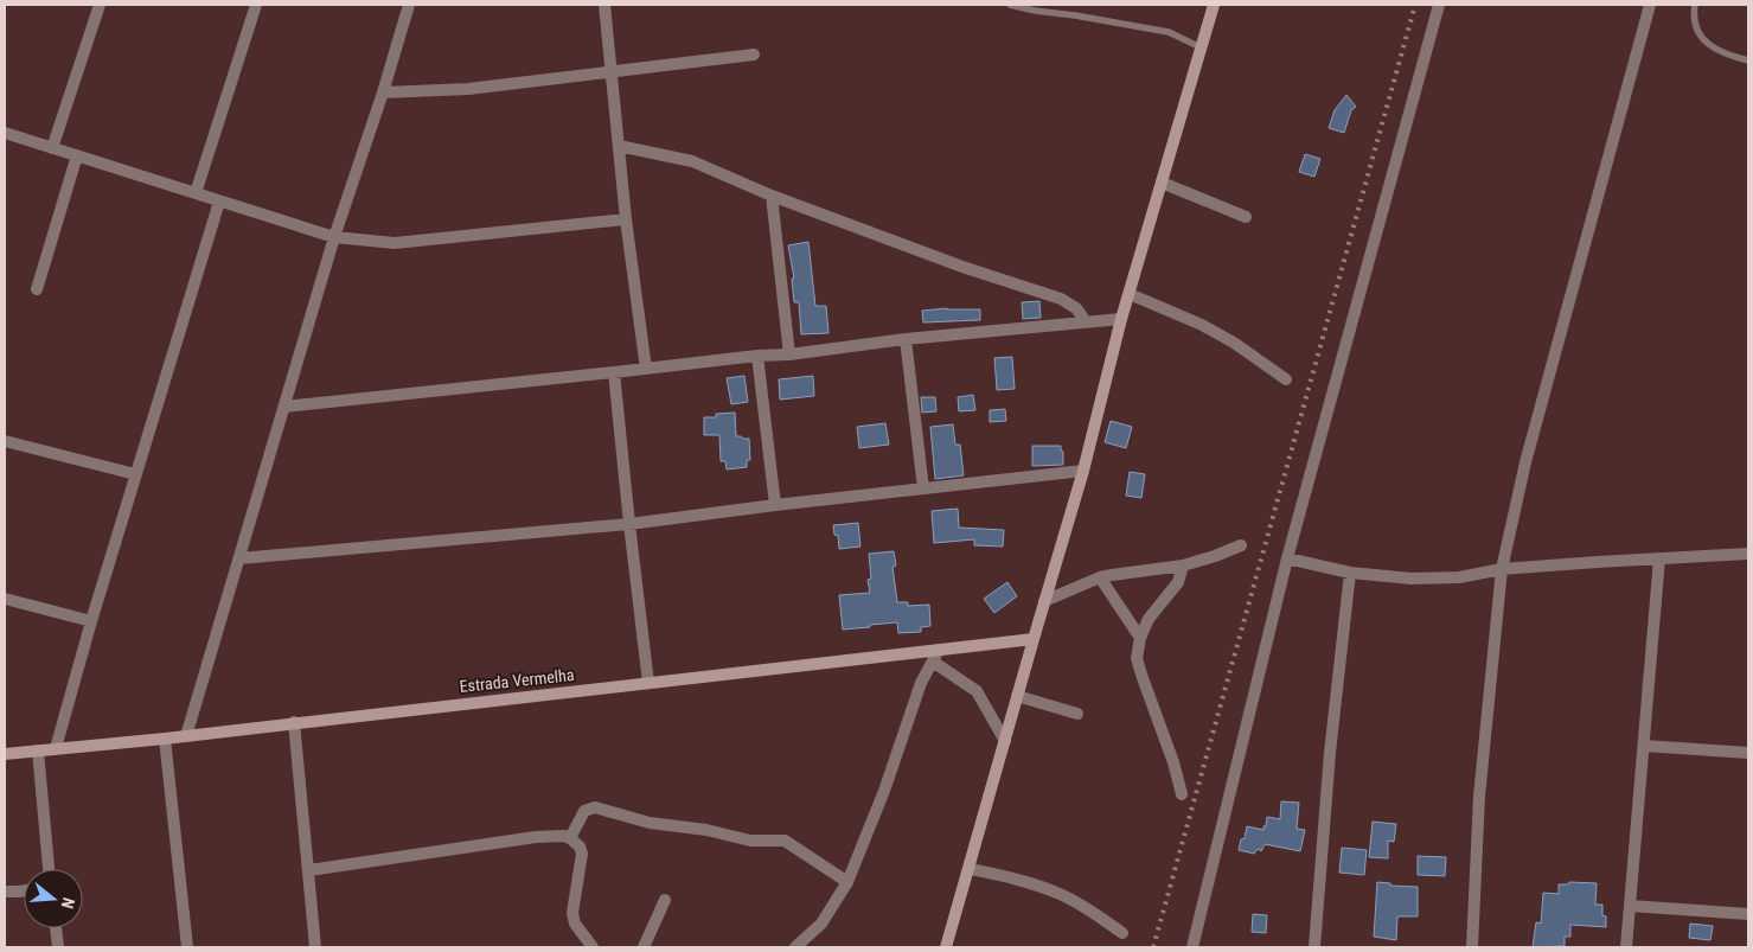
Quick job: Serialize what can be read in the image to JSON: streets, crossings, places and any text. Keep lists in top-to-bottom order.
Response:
{
  "streets": {
    "street": ["Estrada Vermelha"]
  },
  "north": "right"
}
